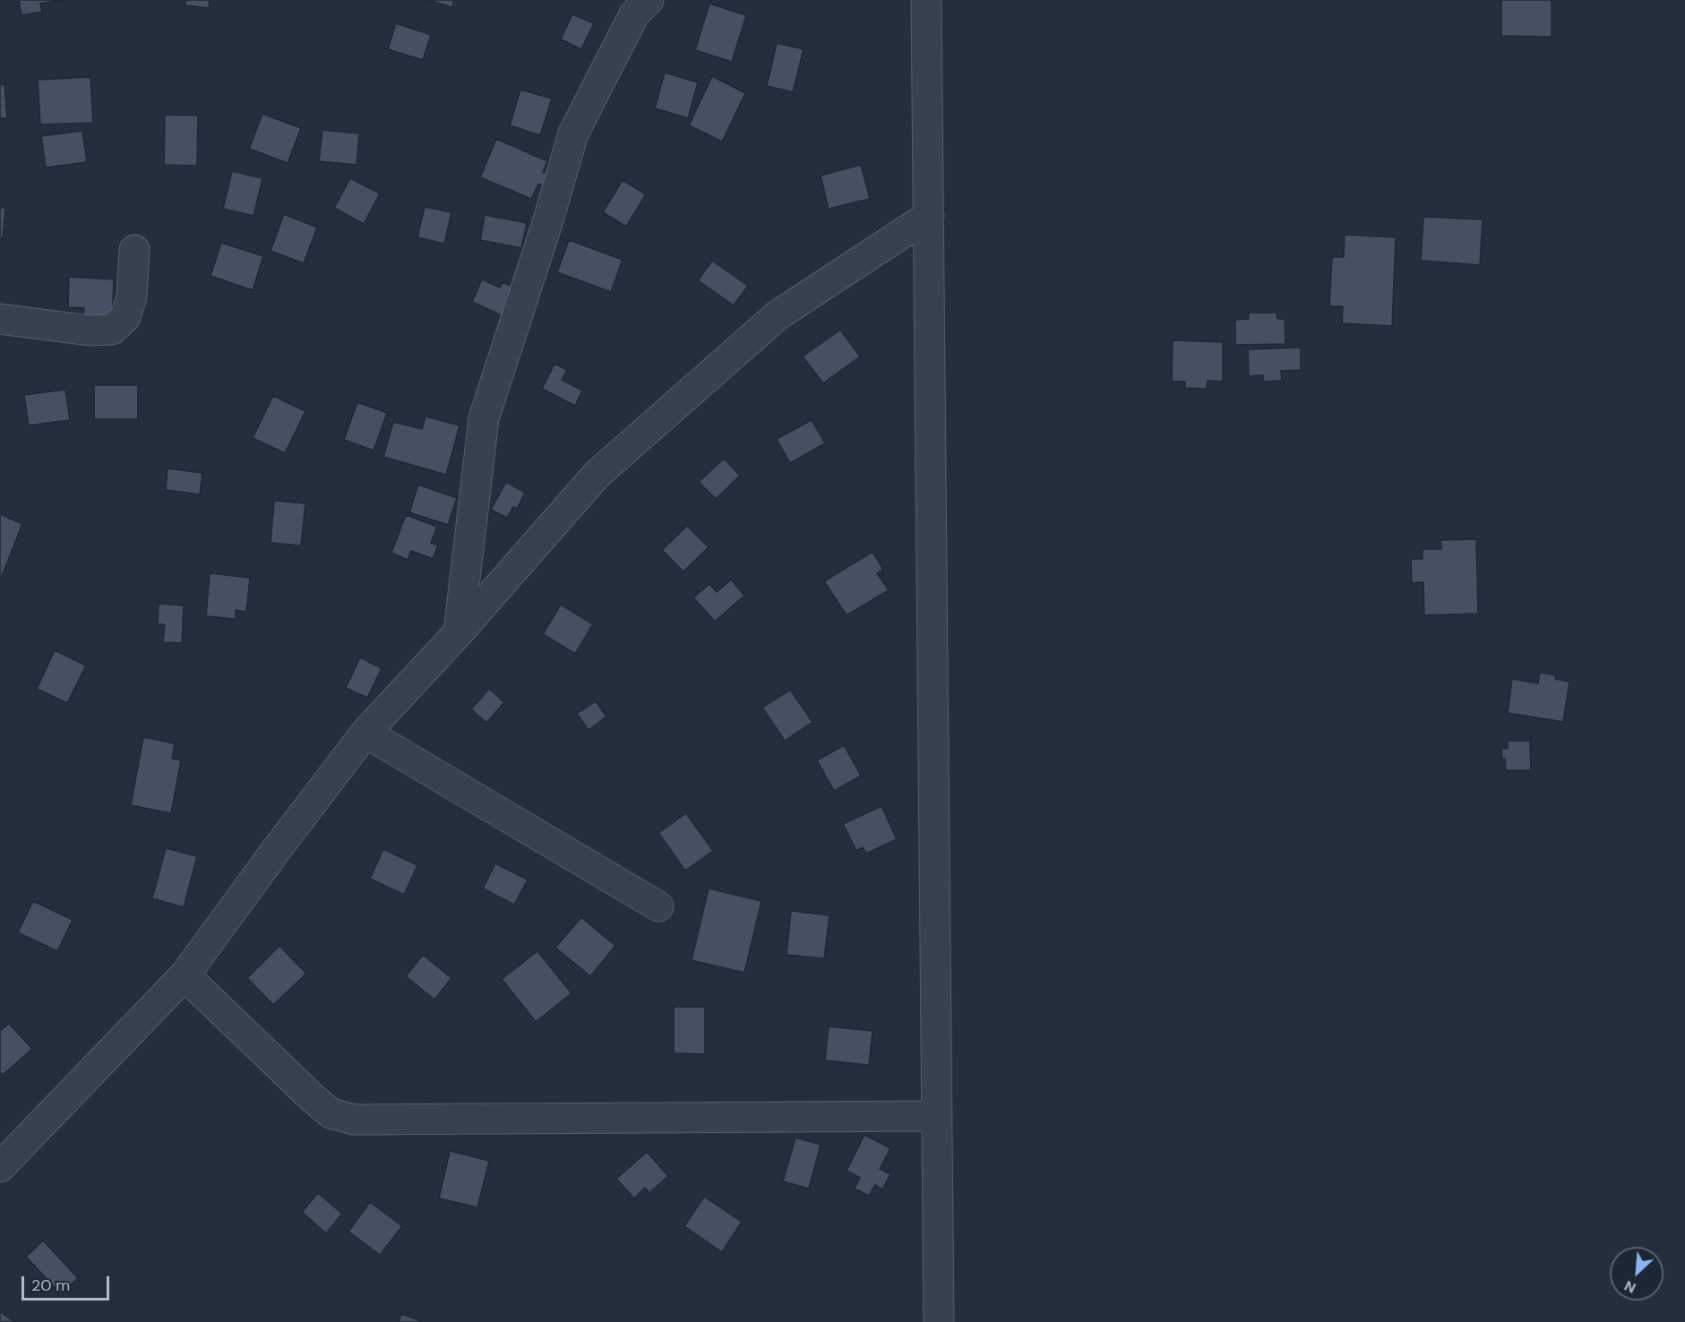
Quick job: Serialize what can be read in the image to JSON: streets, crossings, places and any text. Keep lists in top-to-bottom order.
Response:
{
  "scale_bar": "20 m",
  "north": "bottom left"
}
